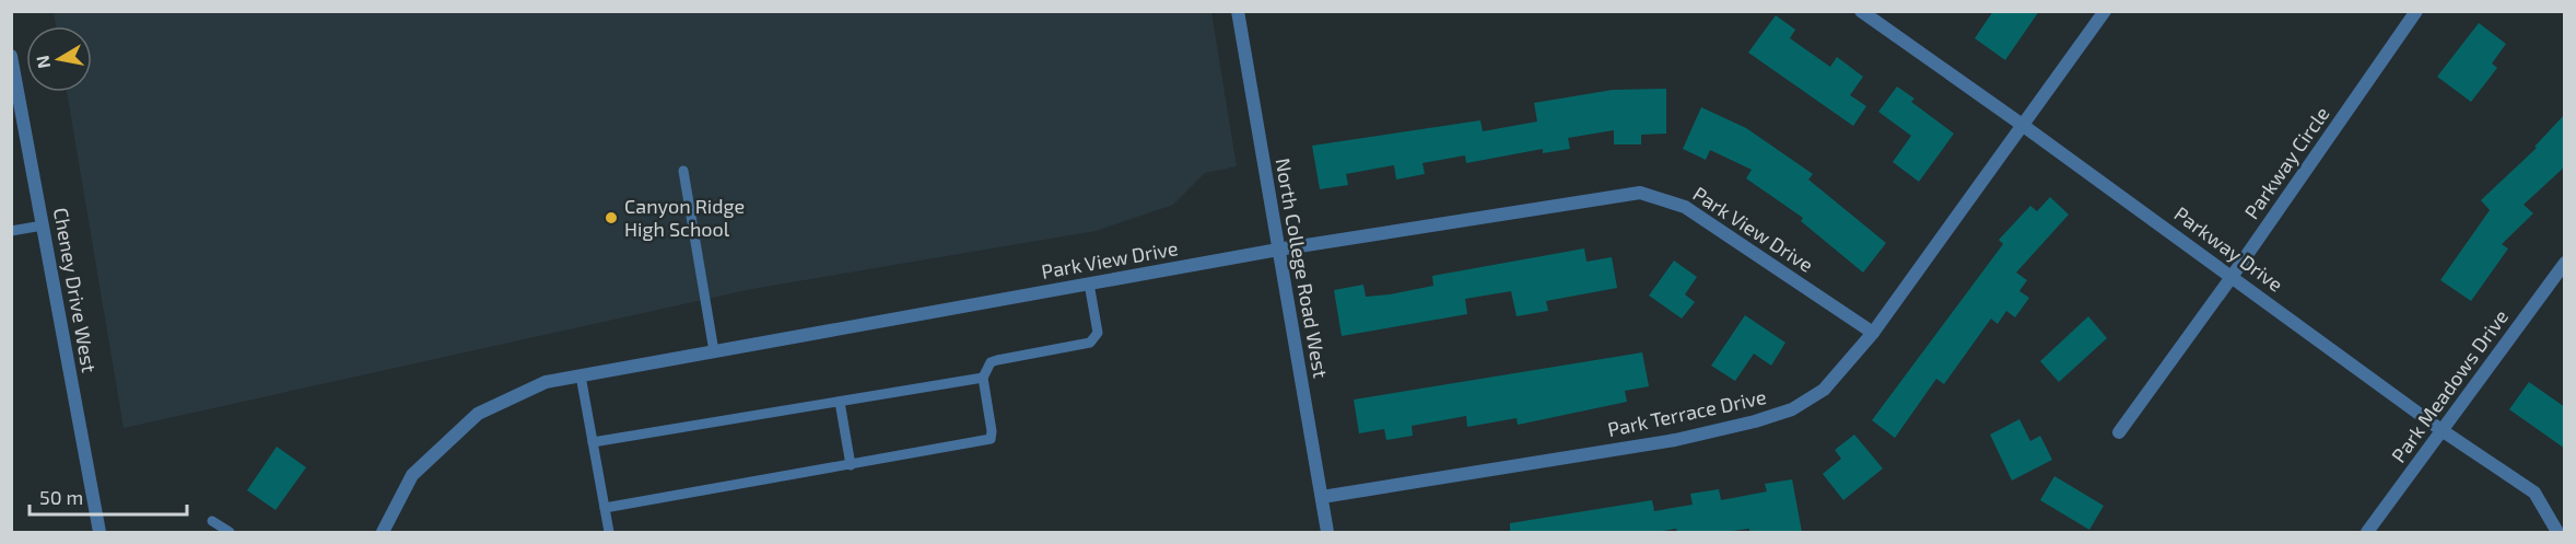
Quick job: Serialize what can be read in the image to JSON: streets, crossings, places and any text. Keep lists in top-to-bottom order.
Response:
{
  "streets": {
    "street": [
      "Parkway Circle",
      "Park View Drive",
      "Parkway Drive",
      "North College Road West",
      "Cheney Drive West",
      "Park Meadows Drive",
      "Park Terrace Drive"
    ]
  },
  "crossings": [
    ["Parkway Circle", "Parkway Drive"],
    ["Park View Drive", "North College Road West"],
    ["Park View Drive", "Park Terrace Drive"],
    ["Parkway Drive", "Park Meadows Drive"],
    ["Parkway Drive", "Park Terrace Drive"],
    ["North College Road West", "Park Terrace Drive"]
  ],
  "places": ["Canyon Ridge High School"],
  "scale_bar": "50 m",
  "north": "left"
}
